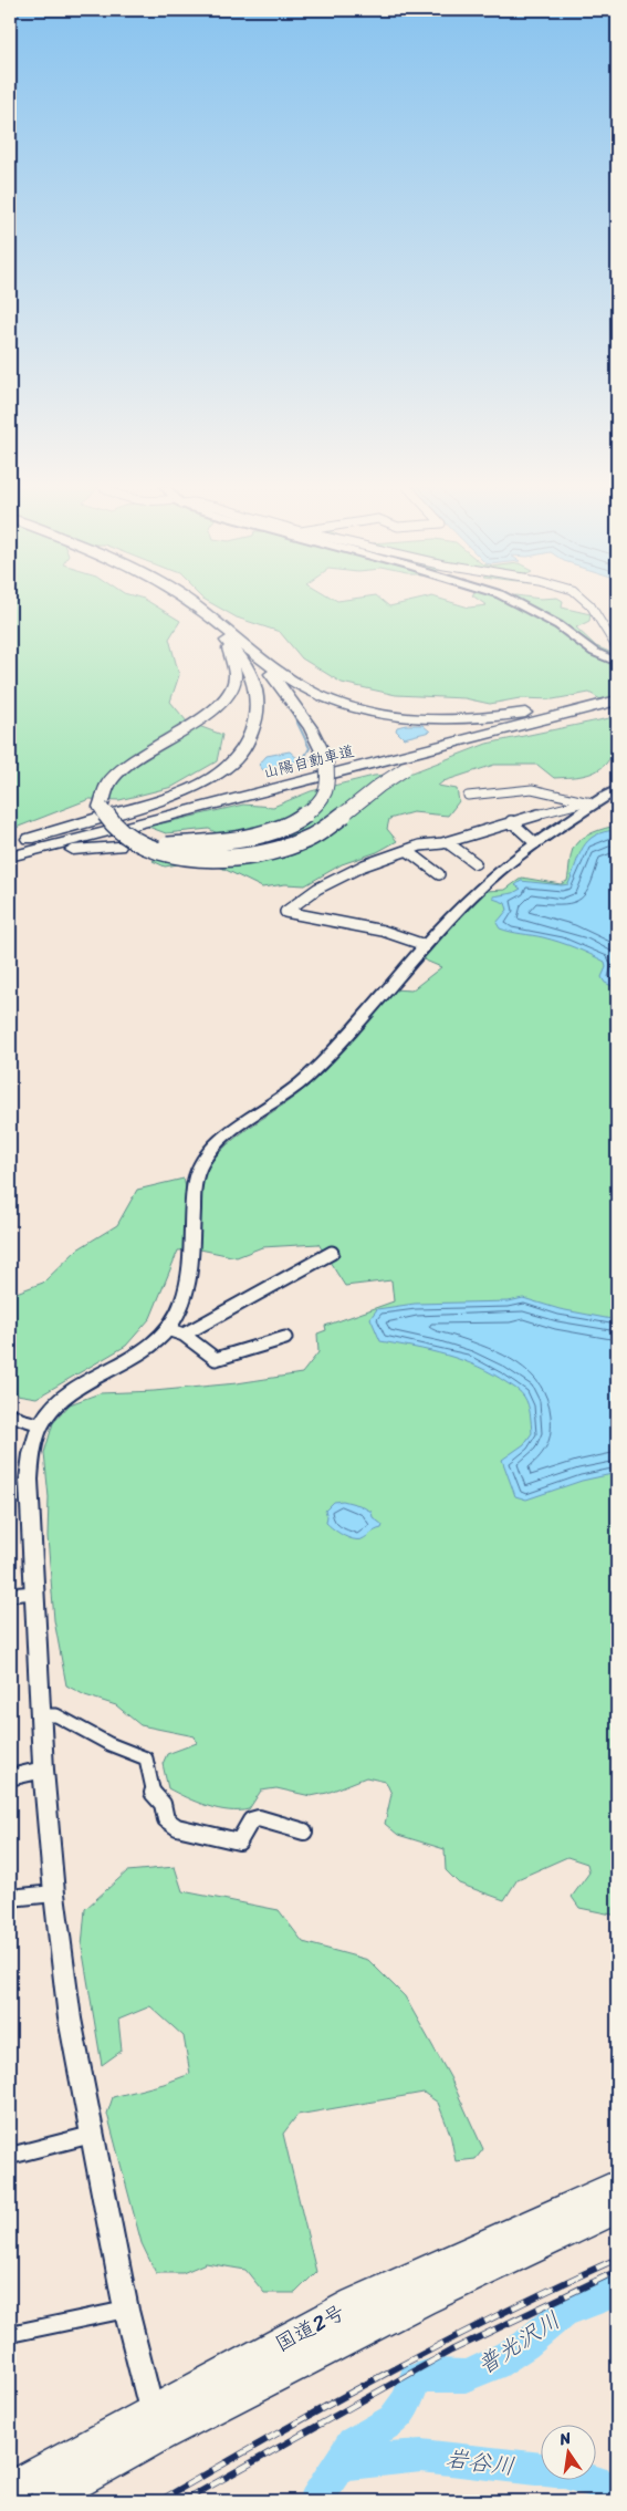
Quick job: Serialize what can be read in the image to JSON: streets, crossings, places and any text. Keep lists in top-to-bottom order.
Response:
{
  "streets": {
    "highway": ["山陽自動車道", "国道2号"]
  },
  "water": ["普光沢川", "岩谷川"],
  "north": "top"
}
